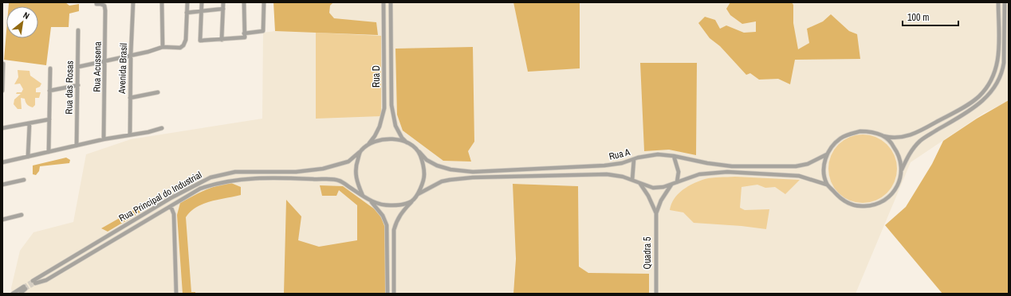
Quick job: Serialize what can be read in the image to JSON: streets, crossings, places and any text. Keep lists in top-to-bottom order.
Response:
{
  "streets": {
    "street": [
      "Rua Acussena",
      "Avenida Brasil",
      "Rua D",
      "Rua das Rosas",
      "Rua A",
      "Rua Principal do Industrial",
      "Quadra 5"
    ]
  },
  "crossings": [
    ["Rua D", "Rua A"],
    ["Rua D", "Rua Principal do Industrial"],
    ["Rua A", "Rua Principal do Industrial"],
    ["Rua A", "Quadra 5"]
  ],
  "scale_bar": "100 m",
  "north": "top right"
}
